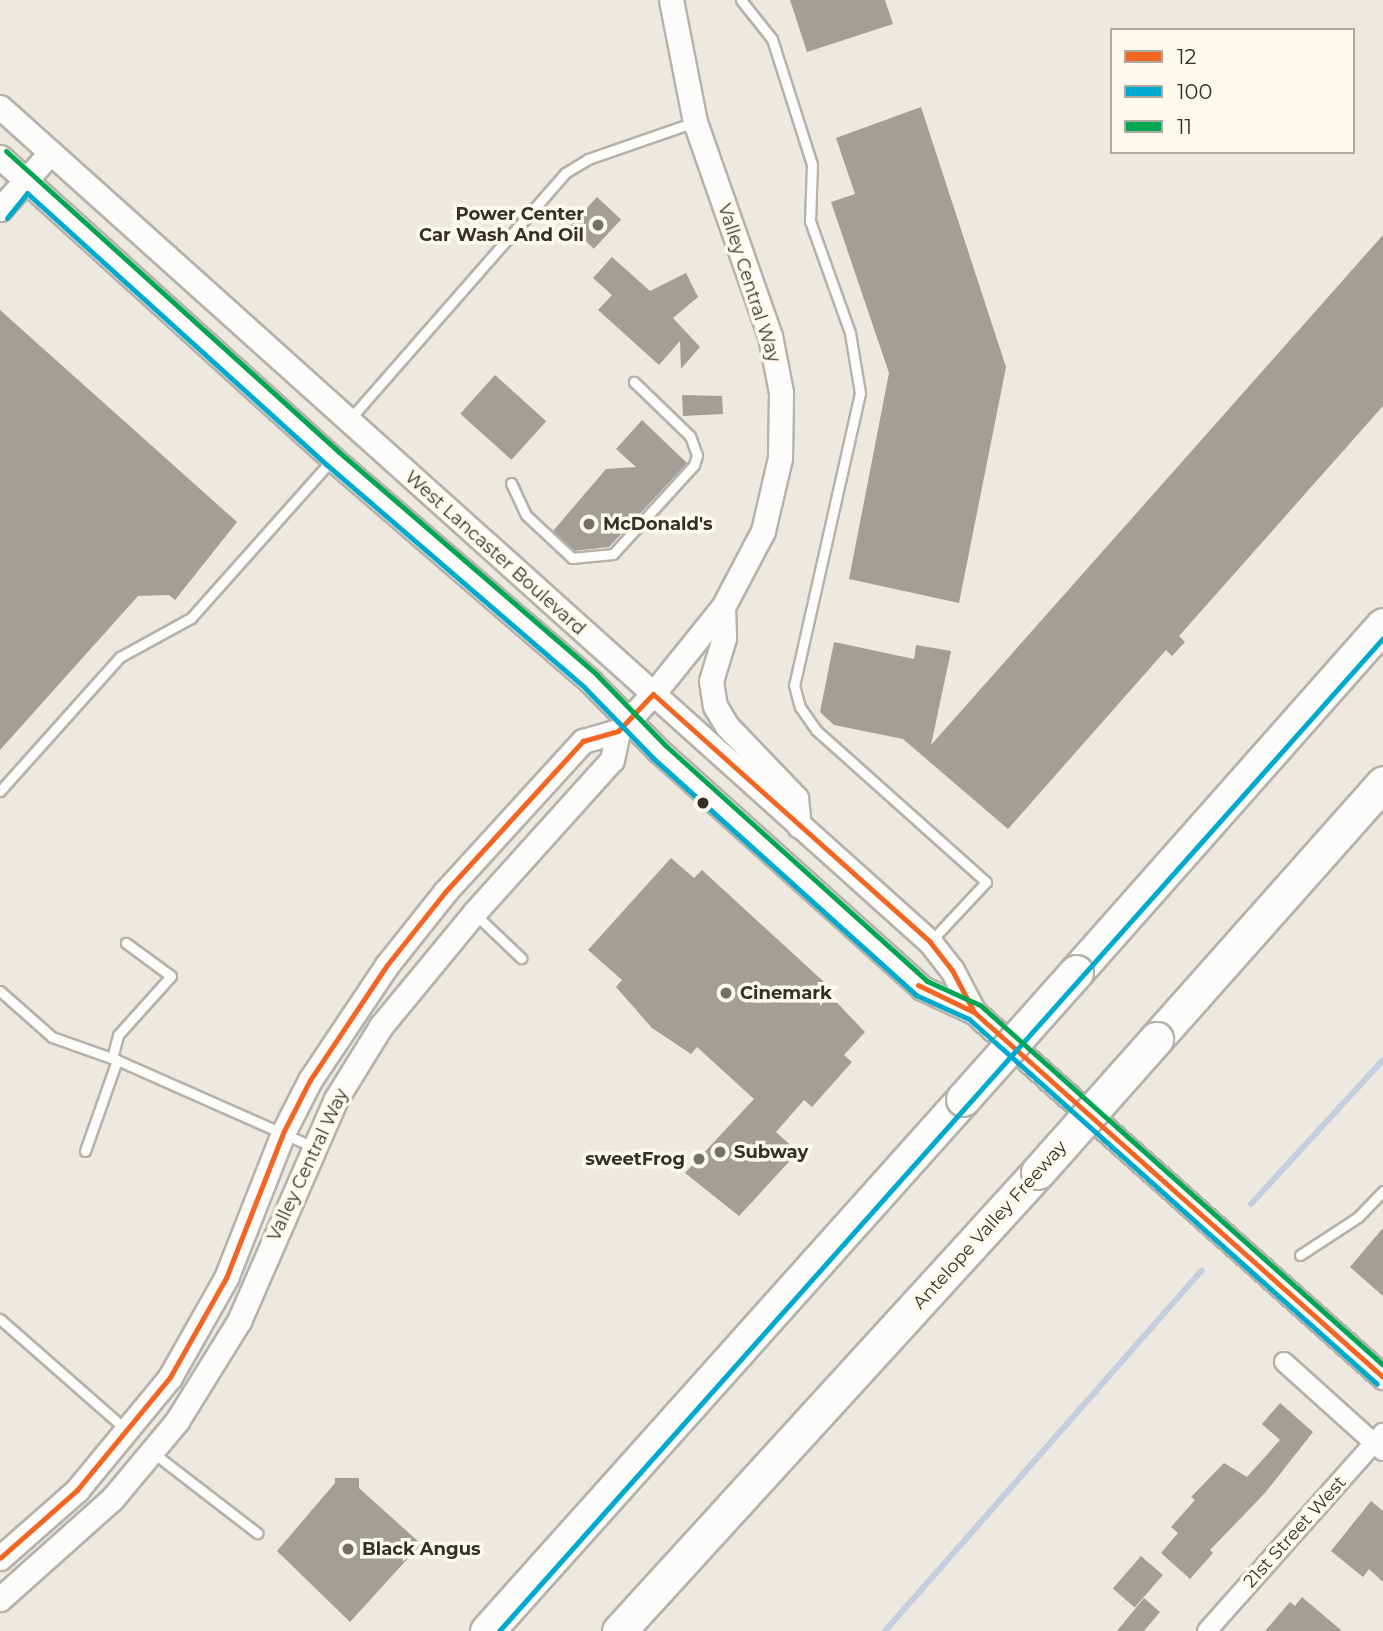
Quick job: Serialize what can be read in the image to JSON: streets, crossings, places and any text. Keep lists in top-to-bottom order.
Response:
{
  "streets": {
    "highway": ["Antelope Valley Freeway"],
    "street": ["Valley Central Way", "West Lancaster Boulevard", "21st Street West"]
  },
  "crossings": [
    ["Valley Central Way", "West Lancaster Boulevard"]
  ],
  "places": [
    "Power Center Car Wash And Oil",
    "McDonald's",
    "Cinemark",
    "Subway",
    "sweetFrog",
    "Black Angus"
  ],
  "lines": ["transit line 11", "transit line 100", "transit line 12"],
  "legend": ["12", "100", "11"]
}
